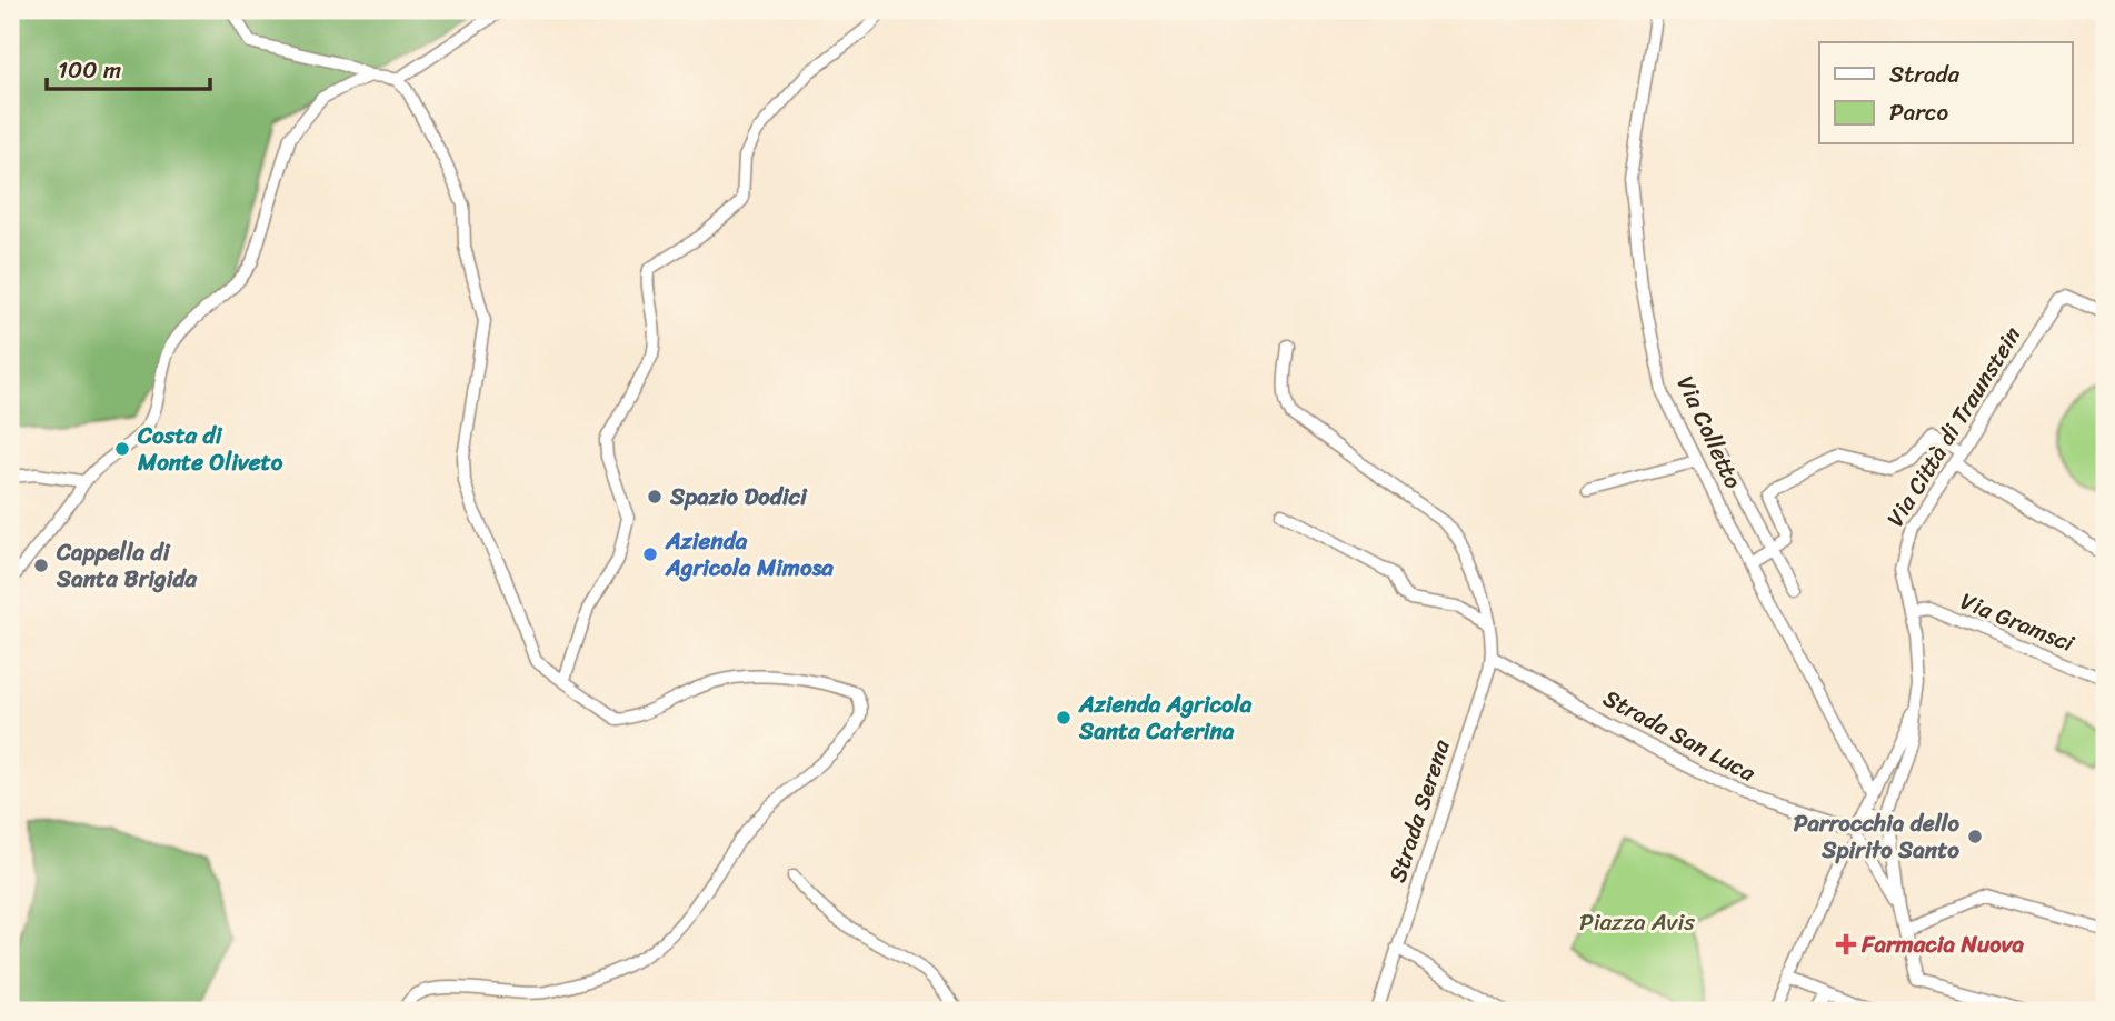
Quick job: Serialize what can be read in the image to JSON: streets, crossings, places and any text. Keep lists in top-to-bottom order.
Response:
{
  "streets": {
    "street": [
      "Via Città di Traunstein",
      "Via Colletto",
      "Via Gramsci",
      "Strada San Luca",
      "Strada Serena"
    ]
  },
  "crossings": [
    ["Via Città di Traunstein", "Via Colletto"],
    ["Via Città di Traunstein", "Via Gramsci"],
    ["Via Città di Traunstein", "Strada San Luca"],
    ["Strada San Luca", "Strada Serena"]
  ],
  "parks": ["Piazza Avis"],
  "places": {
    "other": [
      "Costa di Monte Oliveto",
      "Spazio Dodici",
      "Azienda Agricola Mimosa",
      "Cappella di Santa Brigida",
      "Azienda Agricola Santa Caterina",
      "Parrocchia dello Spirito Santo"
    ],
    "health": ["Farmacia Nuova"]
  },
  "legend": ["Strada", "Parco"],
  "scale_bar": "100 m"
}
